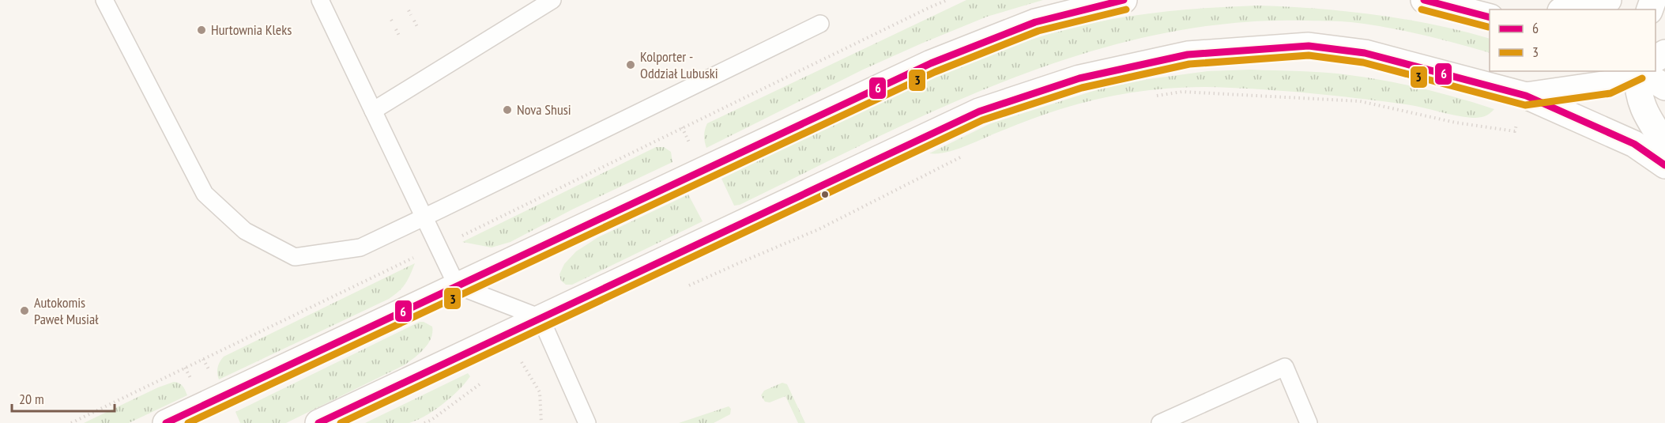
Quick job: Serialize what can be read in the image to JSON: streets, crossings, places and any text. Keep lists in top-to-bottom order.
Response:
{
  "places": [
    "Hurtownia Kleks",
    "Kolporter - Oddział Lubuski",
    "Nova Shusi",
    "Autokomis Paweł Musiał"
  ],
  "lines": ["transit line 6", "transit line 3"],
  "legend": ["6", "3"],
  "scale_bar": "20 m"
}
